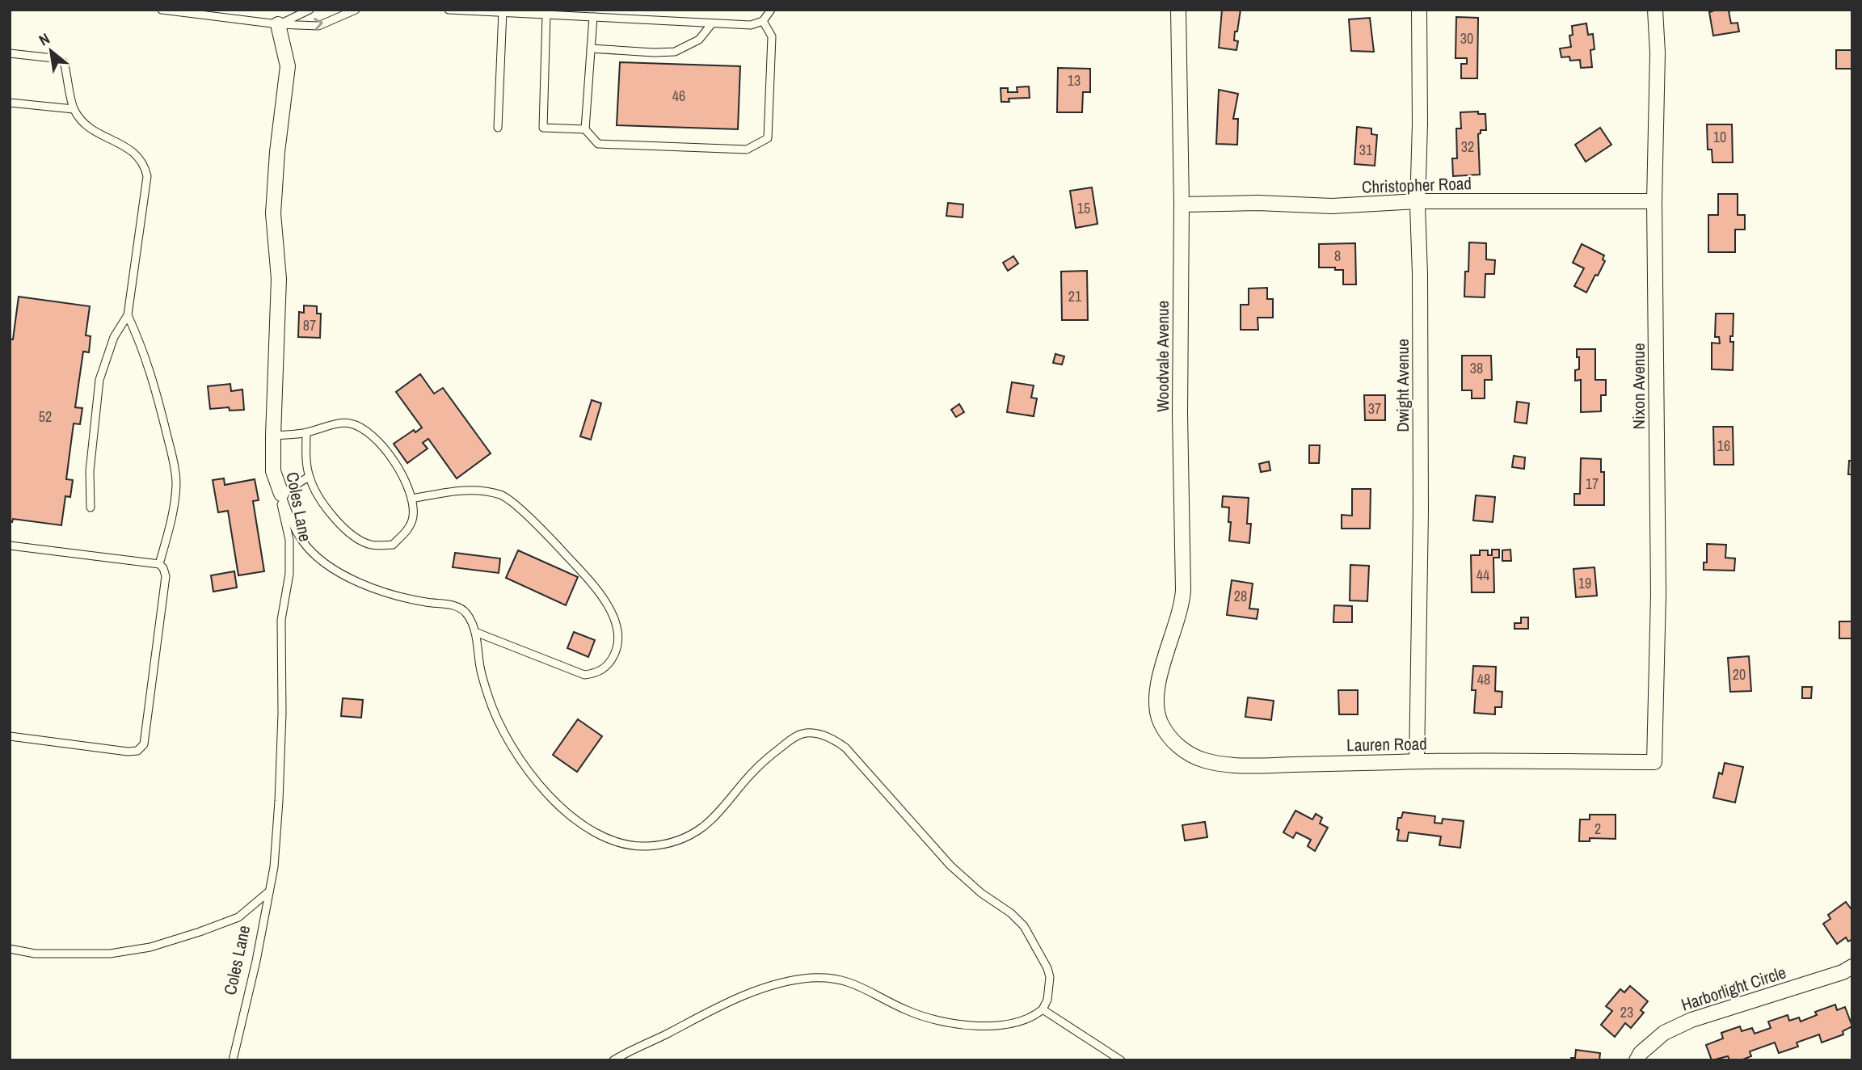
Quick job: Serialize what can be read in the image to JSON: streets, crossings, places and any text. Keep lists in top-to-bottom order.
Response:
{
  "streets": {
    "street": [
      "Christopher Road",
      "Woodvale Avenue",
      "Dwight Avenue",
      "Nixon Avenue",
      "Coles Lane",
      "Lauren Road",
      "Harborlight Circle"
    ]
  },
  "crossings": [
    ["Christopher Road", "Woodvale Avenue"],
    ["Christopher Road", "Dwight Avenue"],
    ["Christopher Road", "Nixon Avenue"],
    ["Woodvale Avenue", "Lauren Road"],
    ["Dwight Avenue", "Lauren Road"],
    ["Nixon Avenue", "Lauren Road"]
  ],
  "house_numbers": [
    "30",
    "13",
    "46",
    "10",
    "32",
    "31",
    "15",
    "8",
    "21",
    "87",
    "38",
    "37",
    "52",
    "16",
    "17",
    "44",
    "19",
    "28",
    "20",
    "48",
    "2",
    "23"
  ],
  "north": "top left"
}
